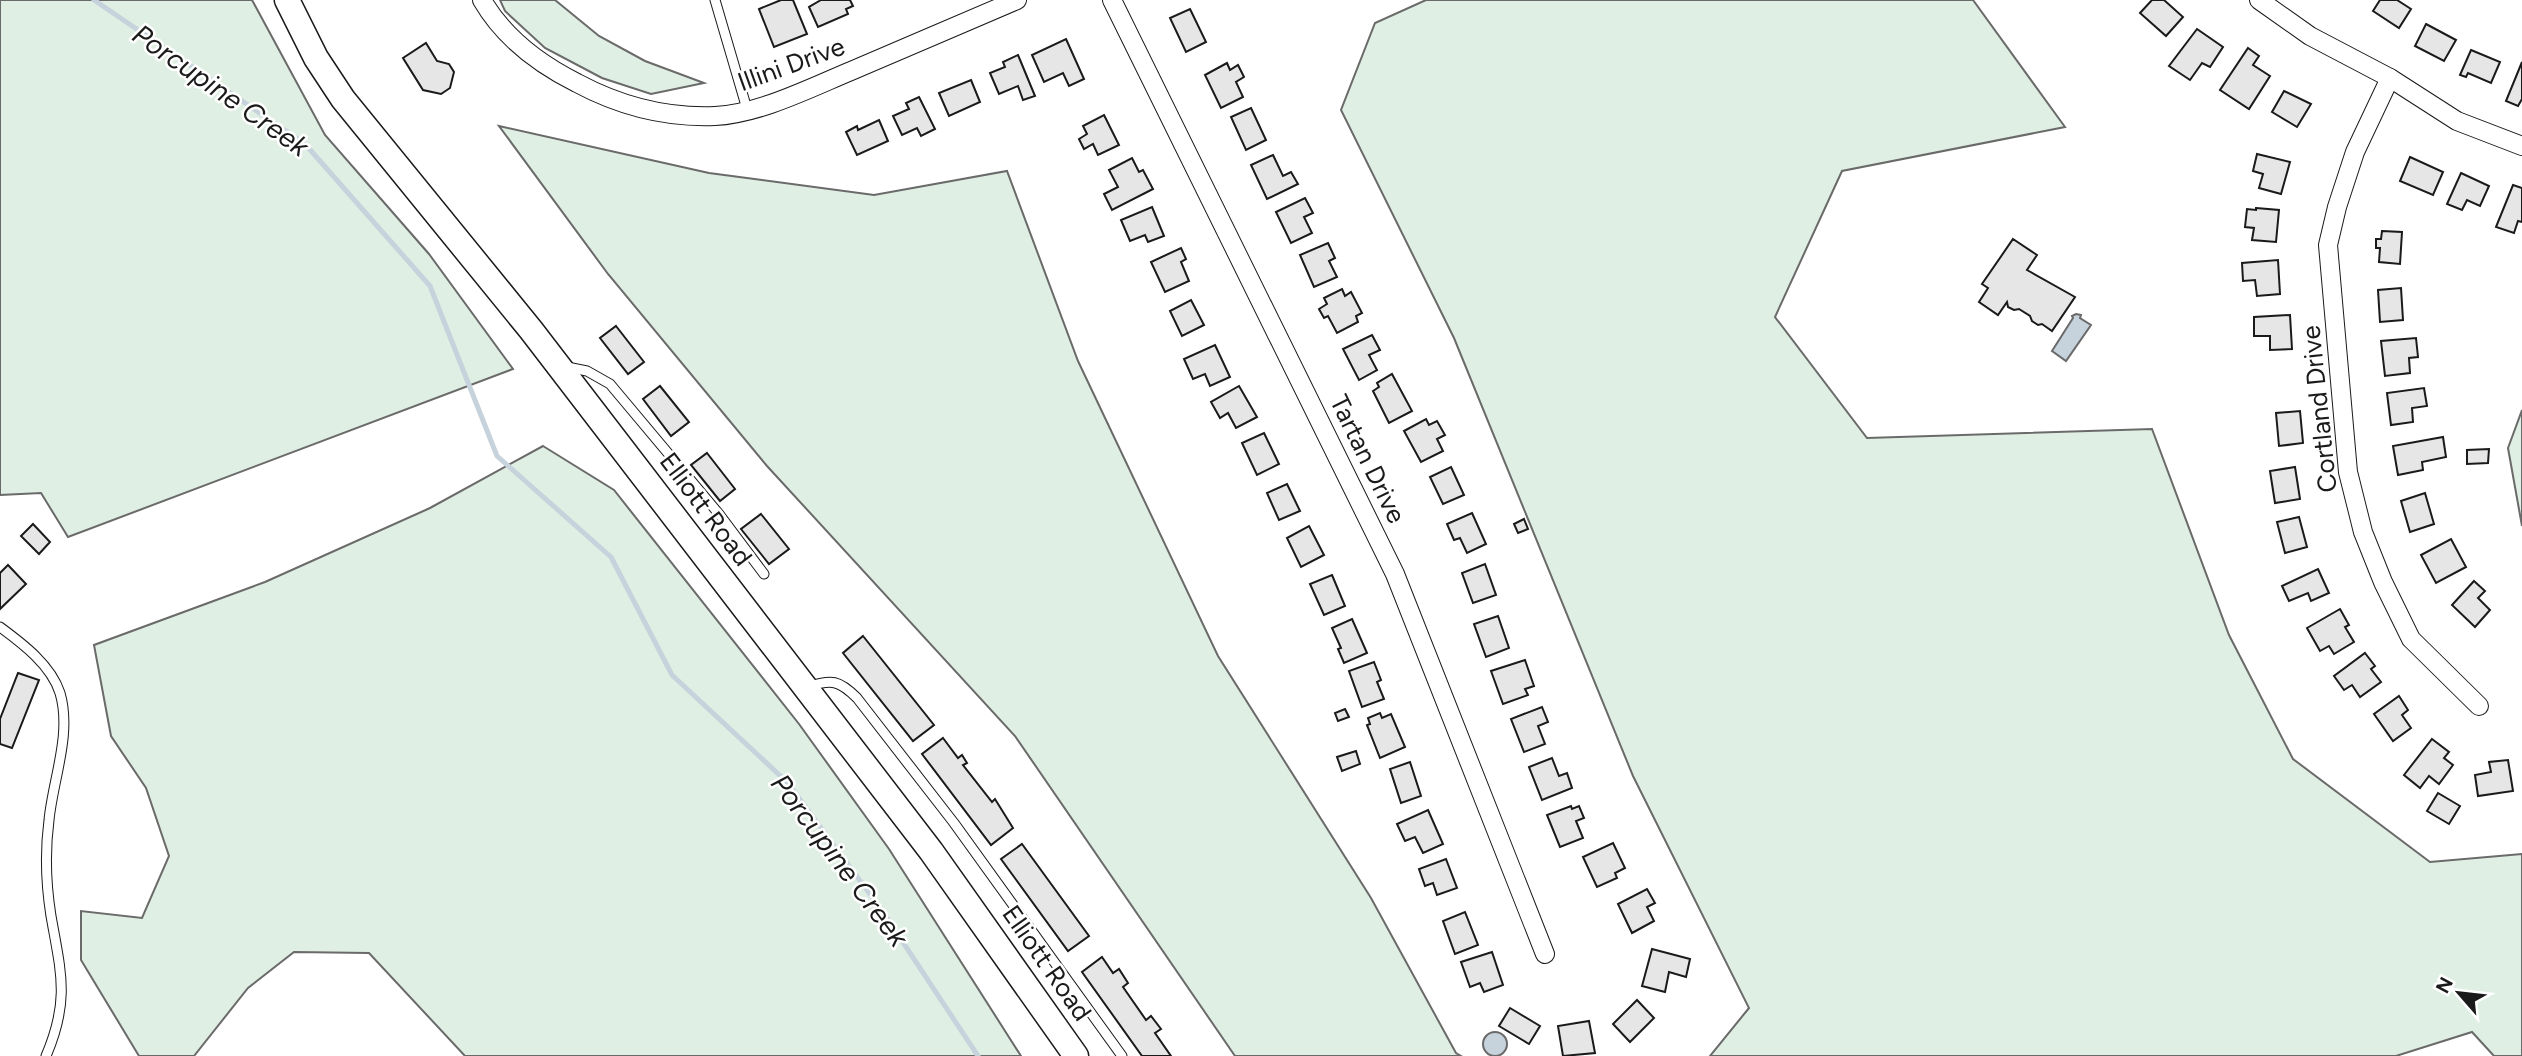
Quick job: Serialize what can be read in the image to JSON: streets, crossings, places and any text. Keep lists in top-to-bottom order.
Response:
{
  "streets": {
    "street": [
      "Illini Drive",
      "Cortland Drive",
      "Tartan Drive",
      "Elliott Road"
    ]
  },
  "water": ["Porcupine Creek"],
  "north": "top left"
}
